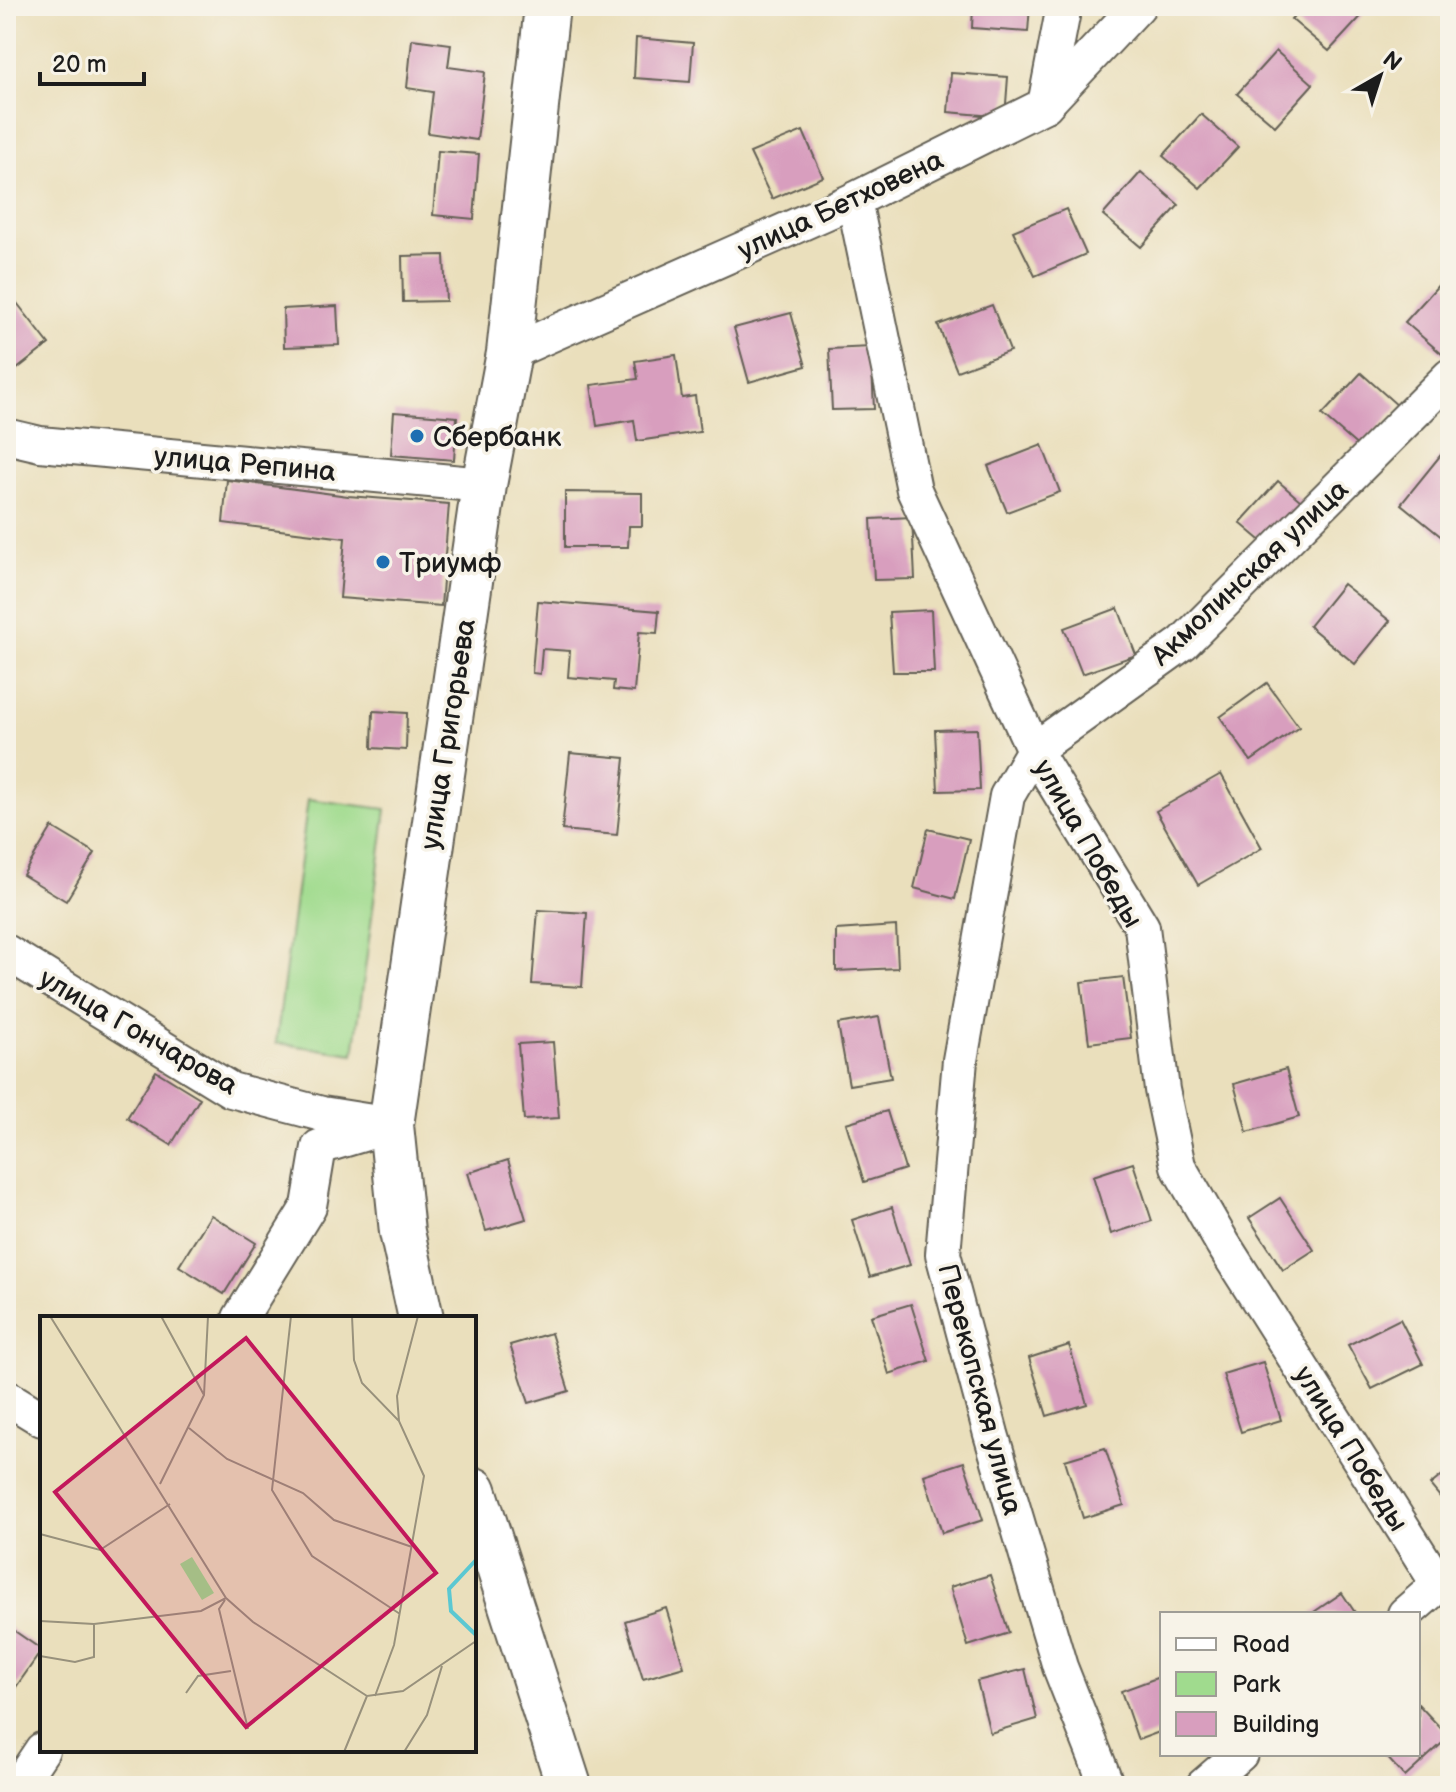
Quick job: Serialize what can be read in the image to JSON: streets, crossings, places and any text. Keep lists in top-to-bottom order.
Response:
{
  "streets": {
    "main road": ["улица Григорьева"],
    "street": [
      "улица Бетховена",
      "улица Репина",
      "Акмолинская улица",
      "улица Победы",
      "улица Гончарова",
      "Перекопская улица"
    ]
  },
  "crossings": [
    ["улица Бетховена", "улица Григорьева"],
    ["улица Бетховена", "улица Победы"],
    ["улица Репина", "улица Григорьева"],
    ["Акмолинская улица", "улица Победы"],
    ["Акмолинская улица", "Перекопская улица"],
    ["улица Григорьева", "улица Гончарова"],
    ["улица Победы", "Перекопская улица"]
  ],
  "places": ["Сбербанк", "Триумф"],
  "legend": ["Road", "Park", "Building"],
  "scale_bar": "20 m",
  "north": "top right"
}
